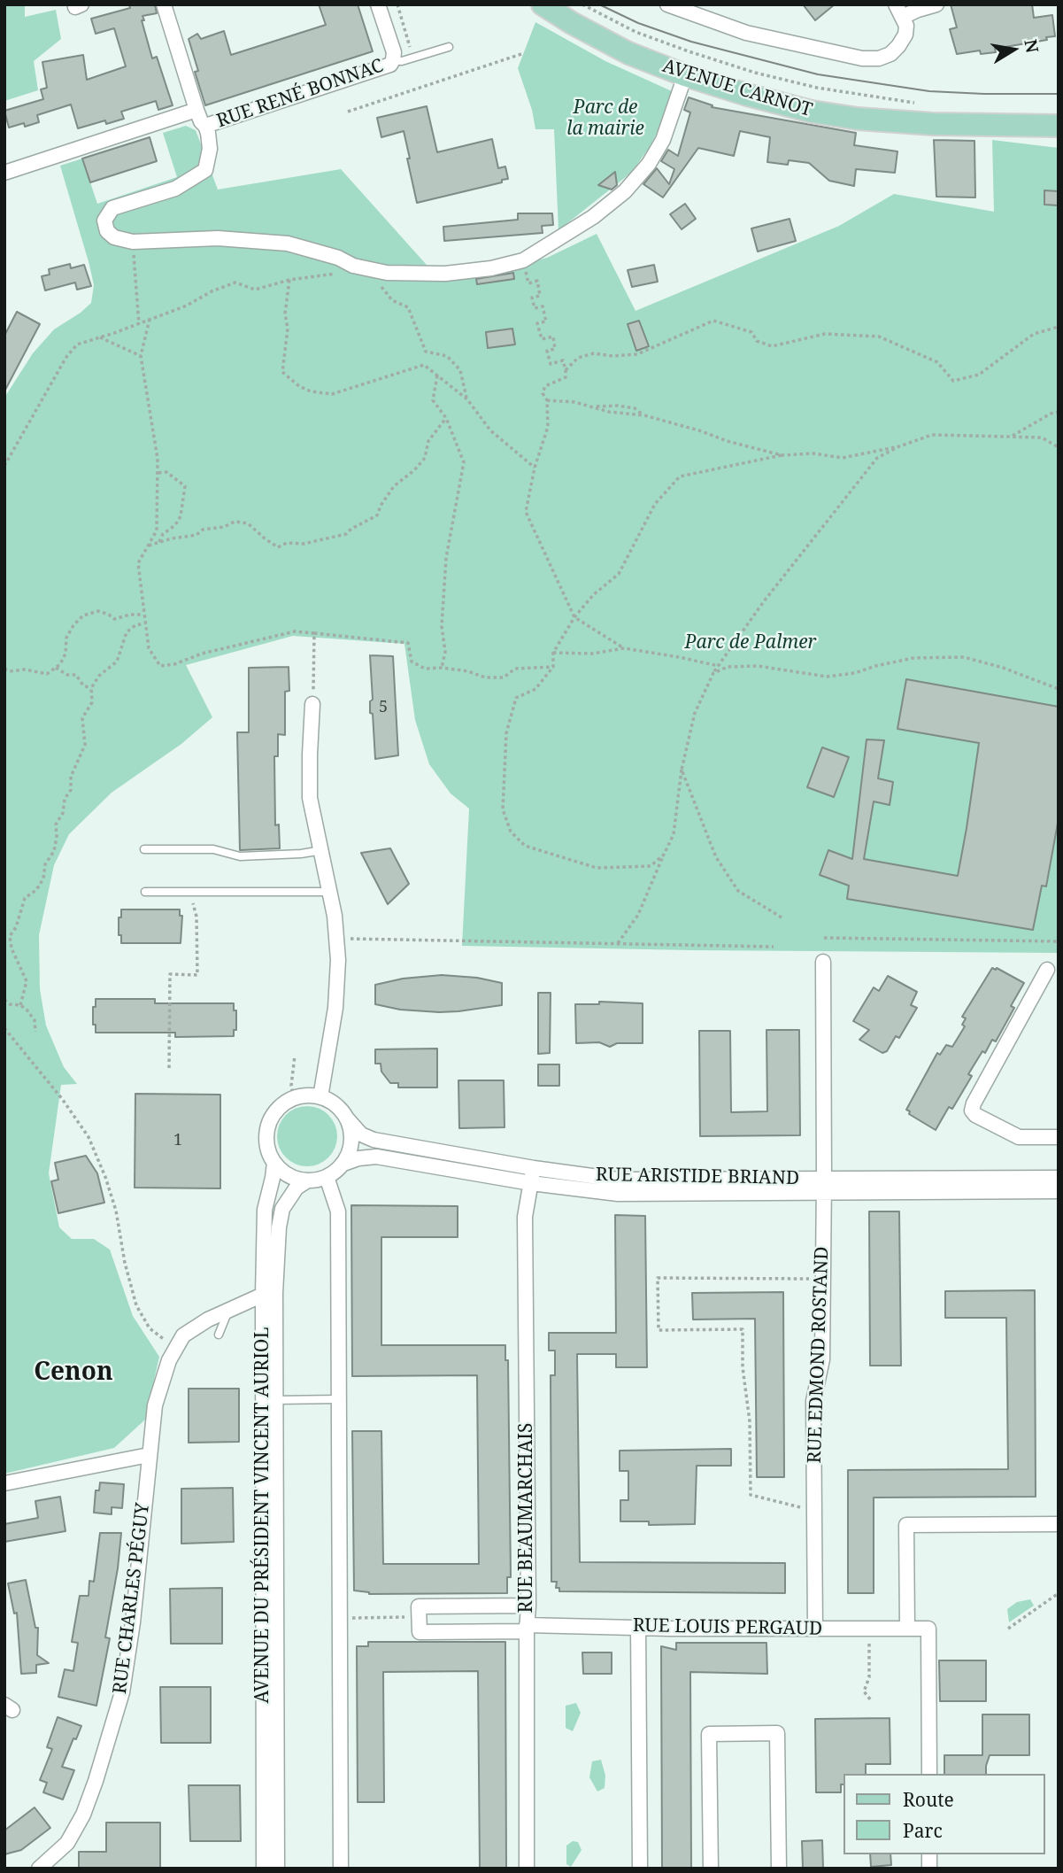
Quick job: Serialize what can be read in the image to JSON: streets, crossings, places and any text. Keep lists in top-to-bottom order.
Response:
{
  "streets": {
    "main road": ["AVENUE CARNOT"],
    "street": [
      "RUE RENÉ BONNAC",
      "RUE ARISTIDE BRIAND",
      "RUE EDMOND ROSTAND",
      "AVENUE DU PRÉSIDENT VINCENT AURIOL",
      "RUE BEAUMARCHAIS",
      "RUE CHARLES PÉGUY",
      "RUE LOUIS PERGAUD"
    ]
  },
  "crossings": [
    ["RUE ARISTIDE BRIAND", "RUE EDMOND ROSTAND"],
    ["RUE ARISTIDE BRIAND", "AVENUE DU PRÉSIDENT VINCENT AURIOL"],
    ["RUE ARISTIDE BRIAND", "RUE BEAUMARCHAIS"],
    ["RUE EDMOND ROSTAND", "RUE LOUIS PERGAUD"],
    ["AVENUE DU PRÉSIDENT VINCENT AURIOL", "RUE CHARLES PÉGUY"],
    ["RUE BEAUMARCHAIS", "RUE LOUIS PERGAUD"]
  ],
  "districts": ["Cenon"],
  "parks": ["Parc de la mairie", "Parc de Palmer"],
  "house_numbers": ["5", "1"],
  "legend": ["Route", "Parc"],
  "north": "right"
}
